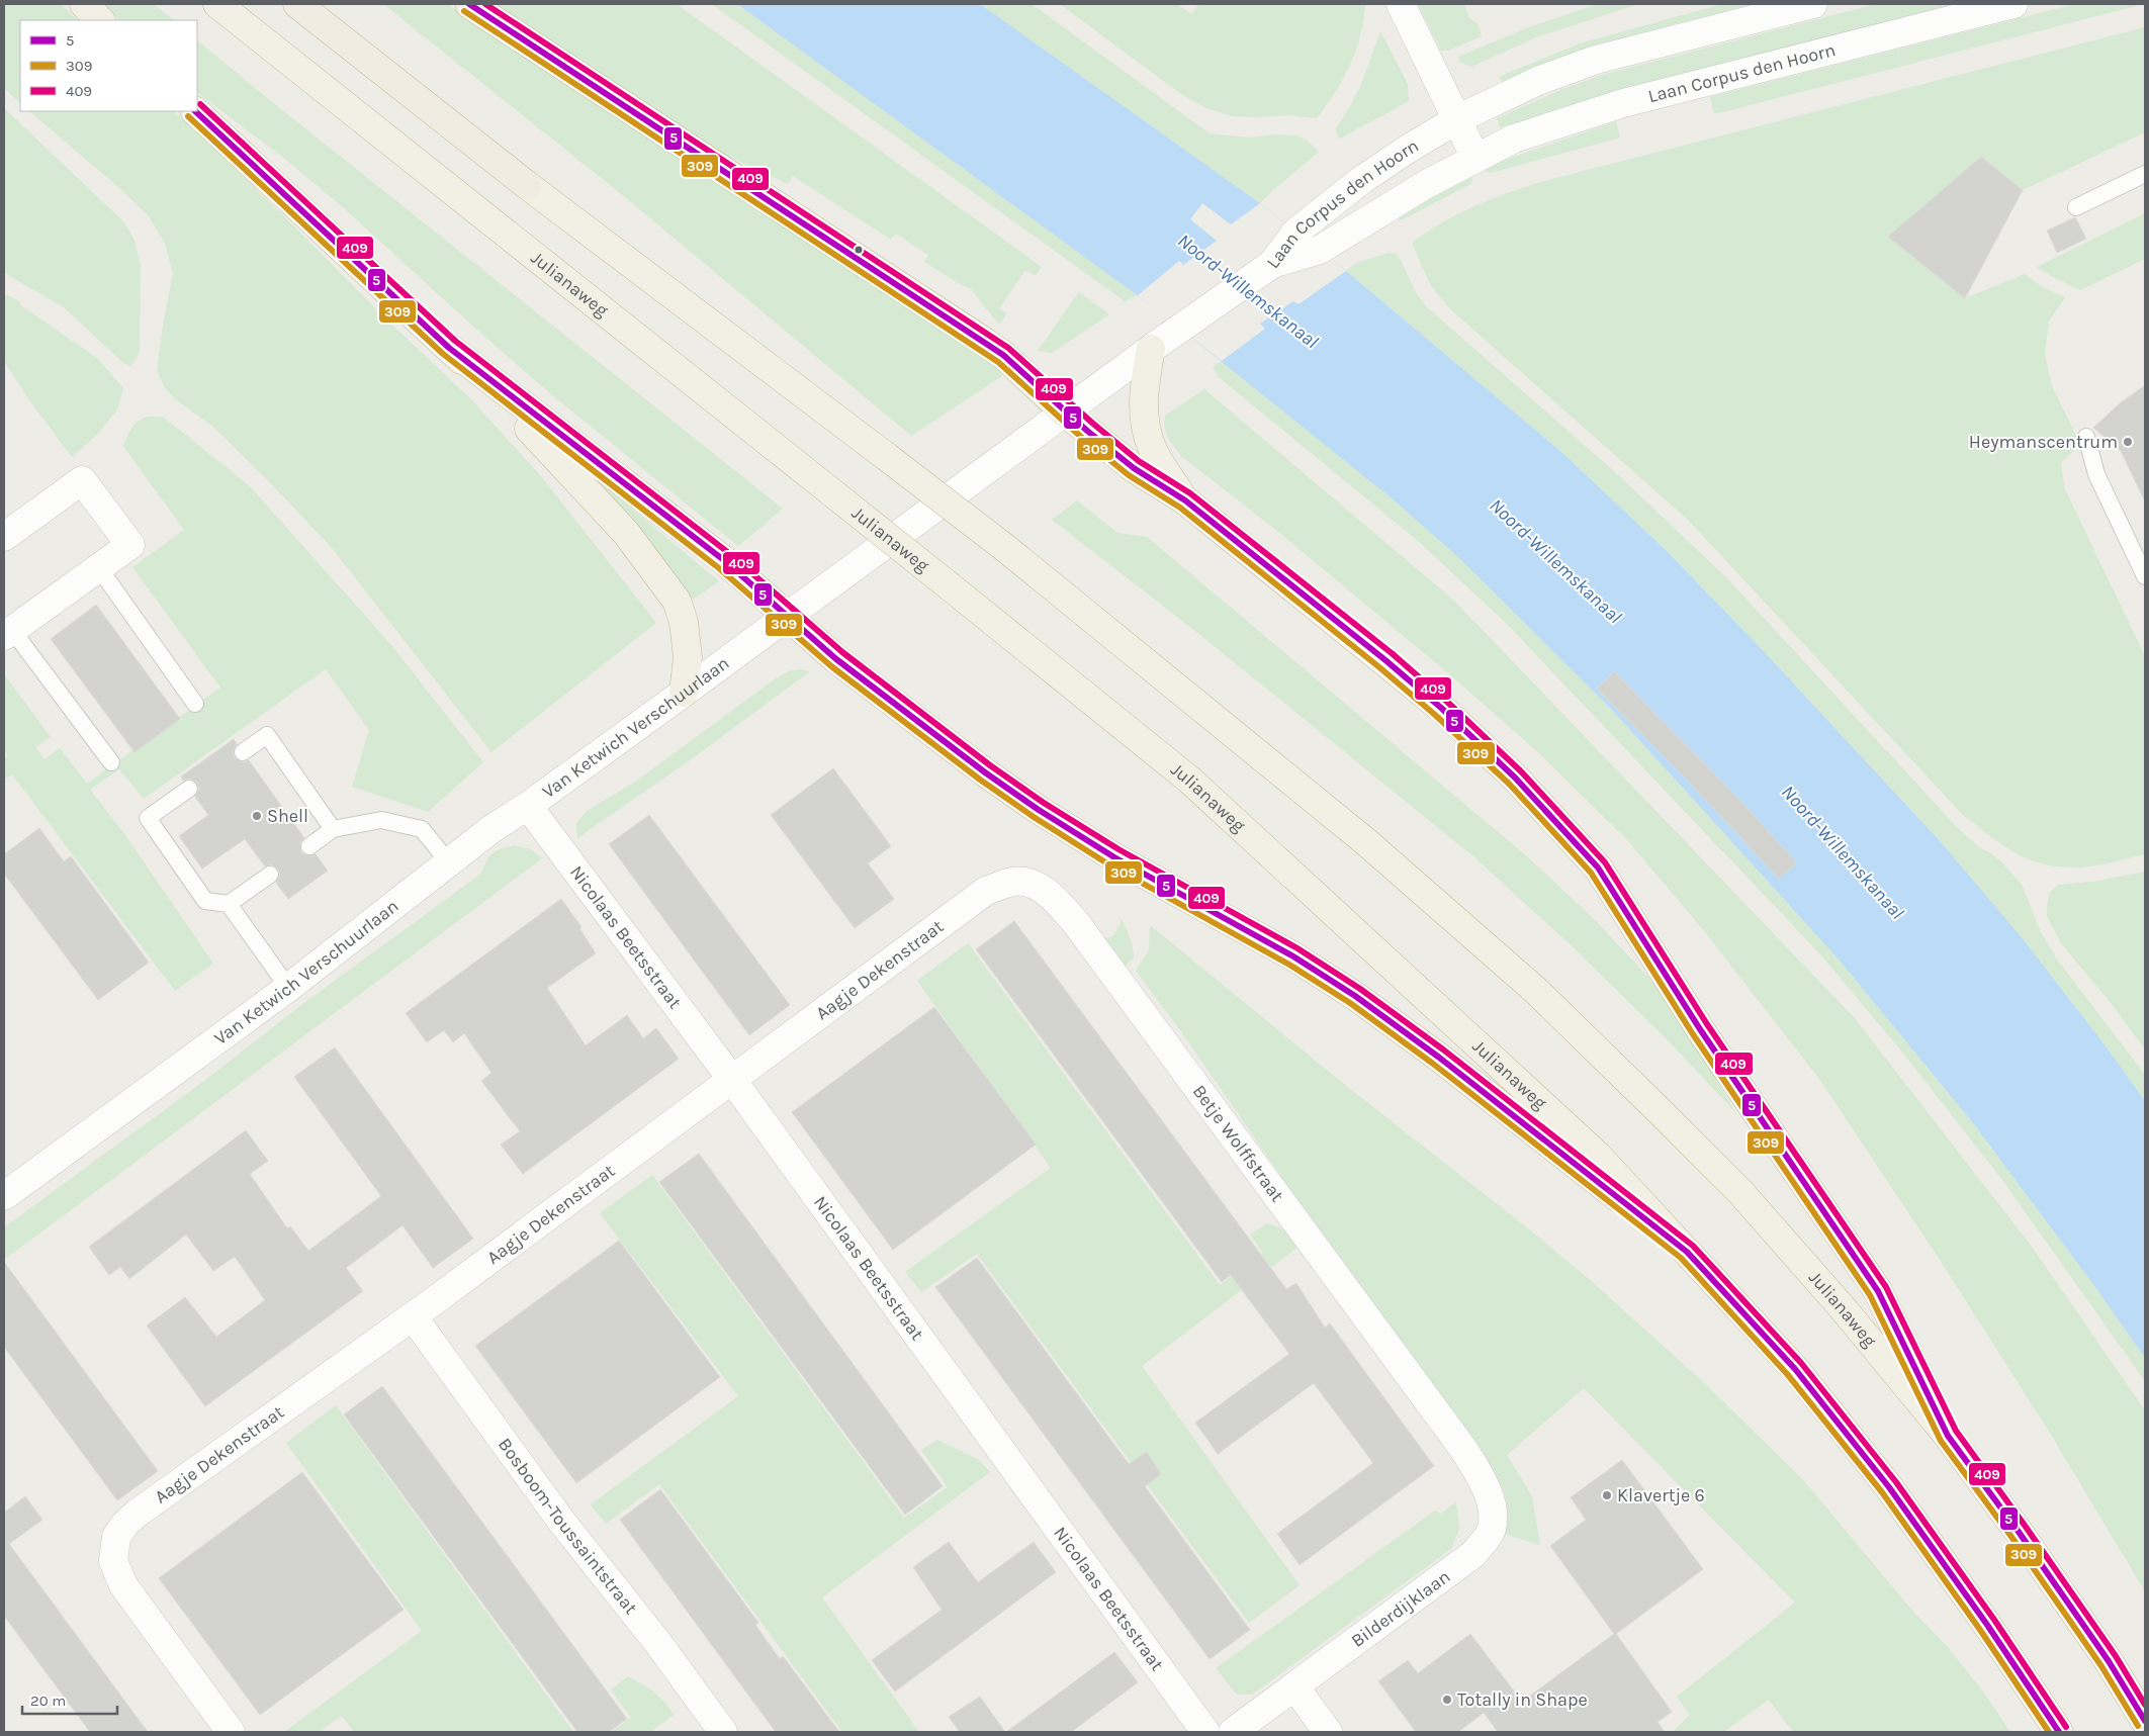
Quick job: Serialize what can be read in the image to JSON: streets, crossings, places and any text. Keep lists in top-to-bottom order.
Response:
{
  "streets": {
    "highway": ["Julianaweg"],
    "street": [
      "Laan Corpus den Hoorn",
      "Van Ketwich Verschuurlaan",
      "Nicolaas Beetsstraat",
      "Aagje Dekenstraat",
      "Betje Wolffstraat",
      "Bosboom-Toussaintstraat",
      "Bilderdijklaan"
    ]
  },
  "crossings": [
    ["Laan Corpus den Hoorn", "Van Ketwich Verschuurlaan"],
    ["Van Ketwich Verschuurlaan", "Nicolaas Beetsstraat"],
    ["Nicolaas Beetsstraat", "Aagje Dekenstraat"],
    ["Aagje Dekenstraat", "Betje Wolffstraat"],
    ["Aagje Dekenstraat", "Bosboom-Toussaintstraat"],
    ["Betje Wolffstraat", "Bilderdijklaan"]
  ],
  "water": ["Noord-Willemskanaal"],
  "places": [
    "Heymanscentrum",
    "Shell",
    "Klavertje 6",
    "Totally in Shape"
  ],
  "lines": ["transit line 5", "transit line 409", "transit line 309"],
  "legend": ["5", "309", "409"],
  "scale_bar": "20 m"
}
